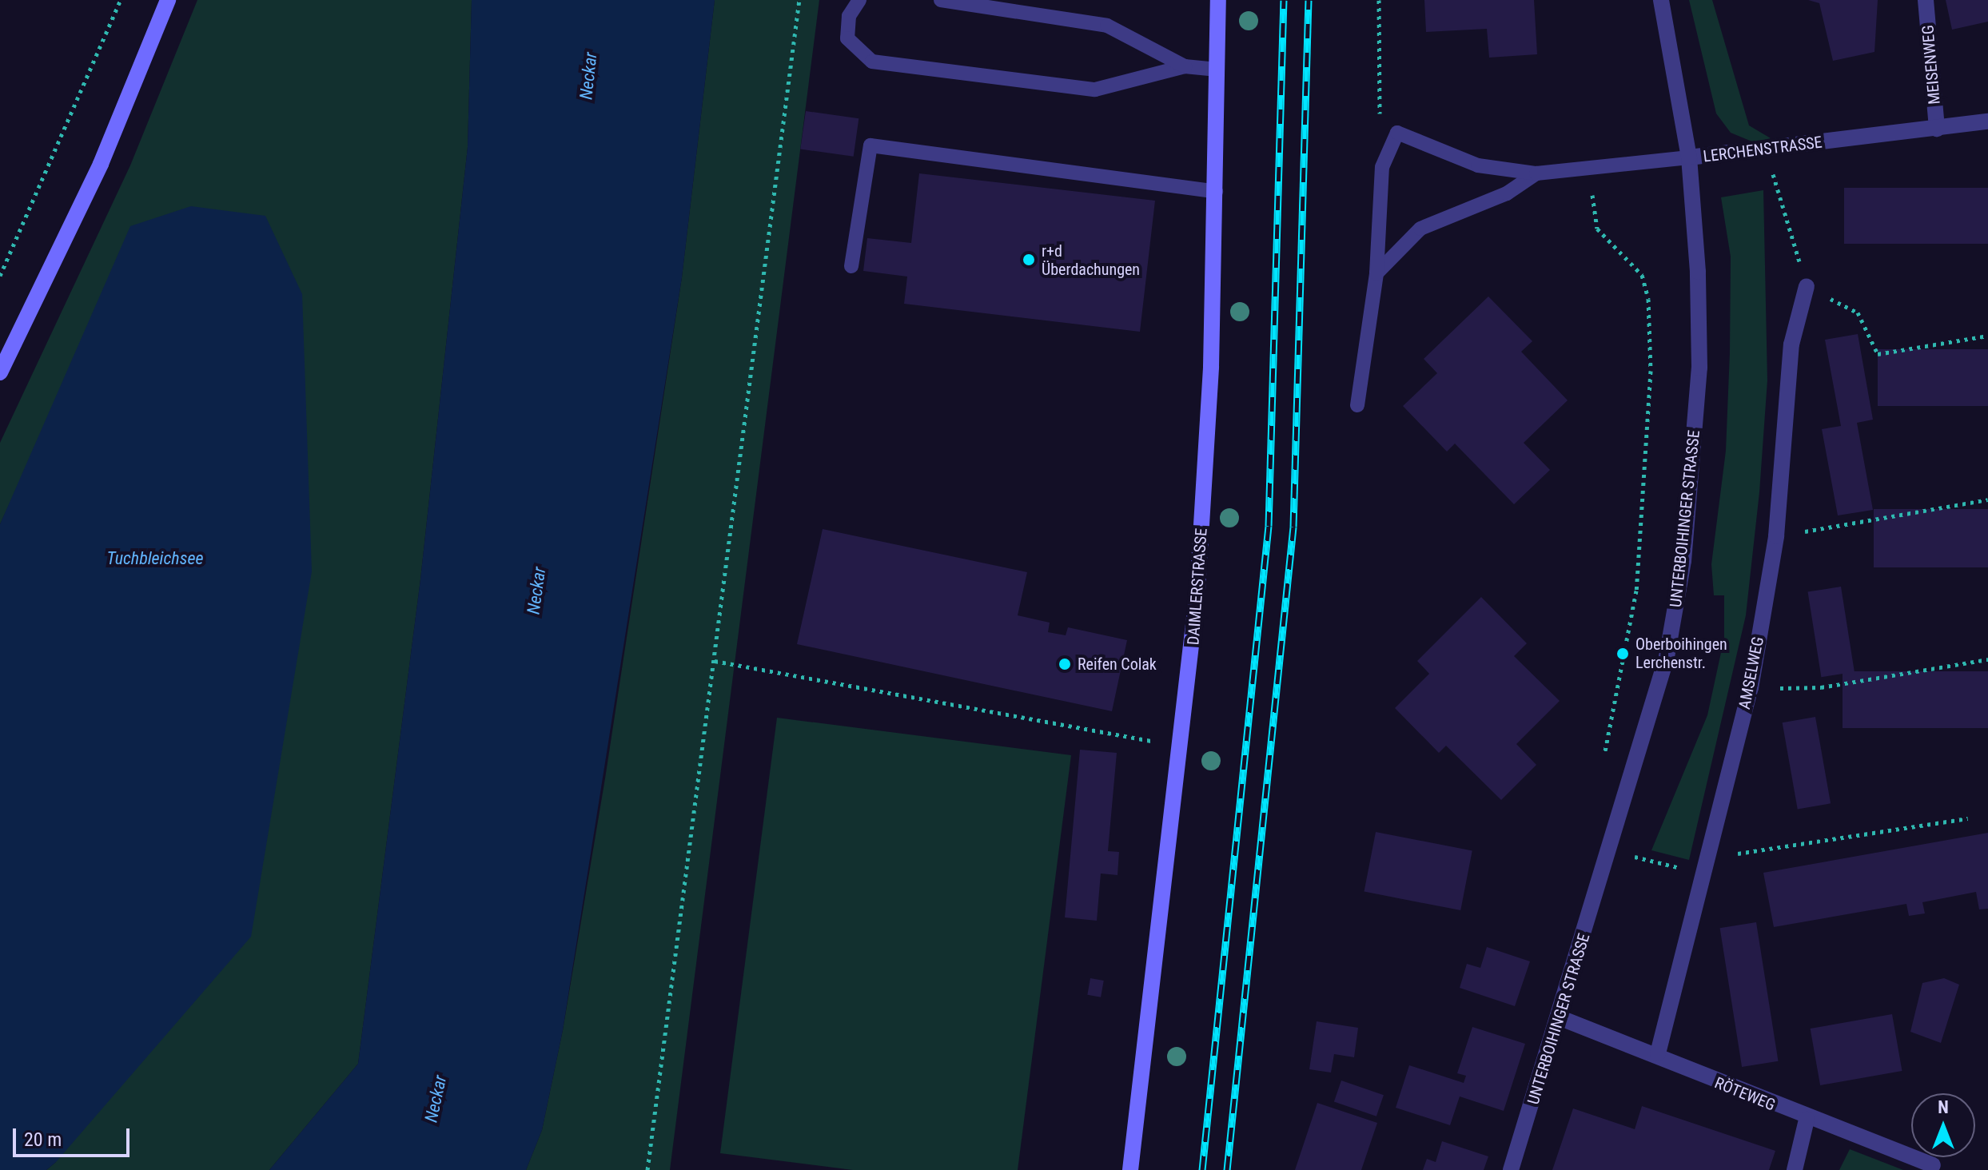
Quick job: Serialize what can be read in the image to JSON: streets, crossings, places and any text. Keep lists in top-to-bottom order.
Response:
{
  "streets": {
    "main road": ["DAIMLERSTRASSE"],
    "street": [
      "MEISENWEG",
      "LERCHENSTRASSE",
      "UNTERBOIHINGER STRASSE",
      "AMSELWEG",
      "RÖTEWEG"
    ]
  },
  "crossings": [
    ["MEISENWEG", "LERCHENSTRASSE"],
    ["LERCHENSTRASSE", "UNTERBOIHINGER STRASSE"],
    ["UNTERBOIHINGER STRASSE", "RÖTEWEG"],
    ["AMSELWEG", "RÖTEWEG"]
  ],
  "water": ["Neckar", "Tuchbleichsee"],
  "places": ["r+d Überdachungen", "Oberboihingen Lerchenstr.", "Reifen Colak"],
  "scale_bar": "20 m",
  "north": "top"
}
